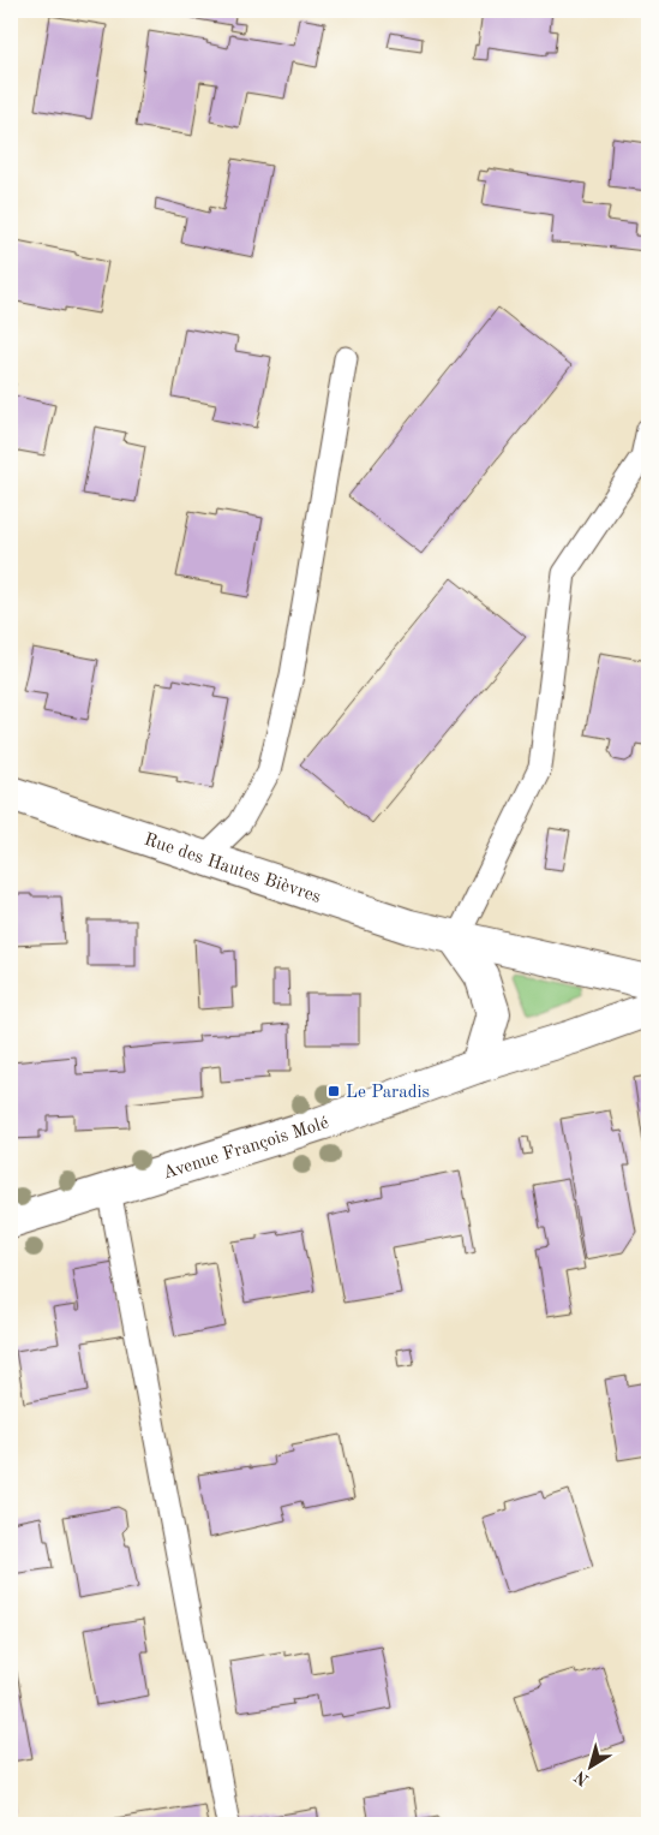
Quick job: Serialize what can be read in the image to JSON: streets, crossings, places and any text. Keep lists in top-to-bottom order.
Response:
{
  "streets": {
    "street": ["Rue des Hautes Bièvres", "Avenue François Molé"]
  },
  "places": {
    "transit": ["Le Paradis"]
  },
  "north": "bottom left"
}
